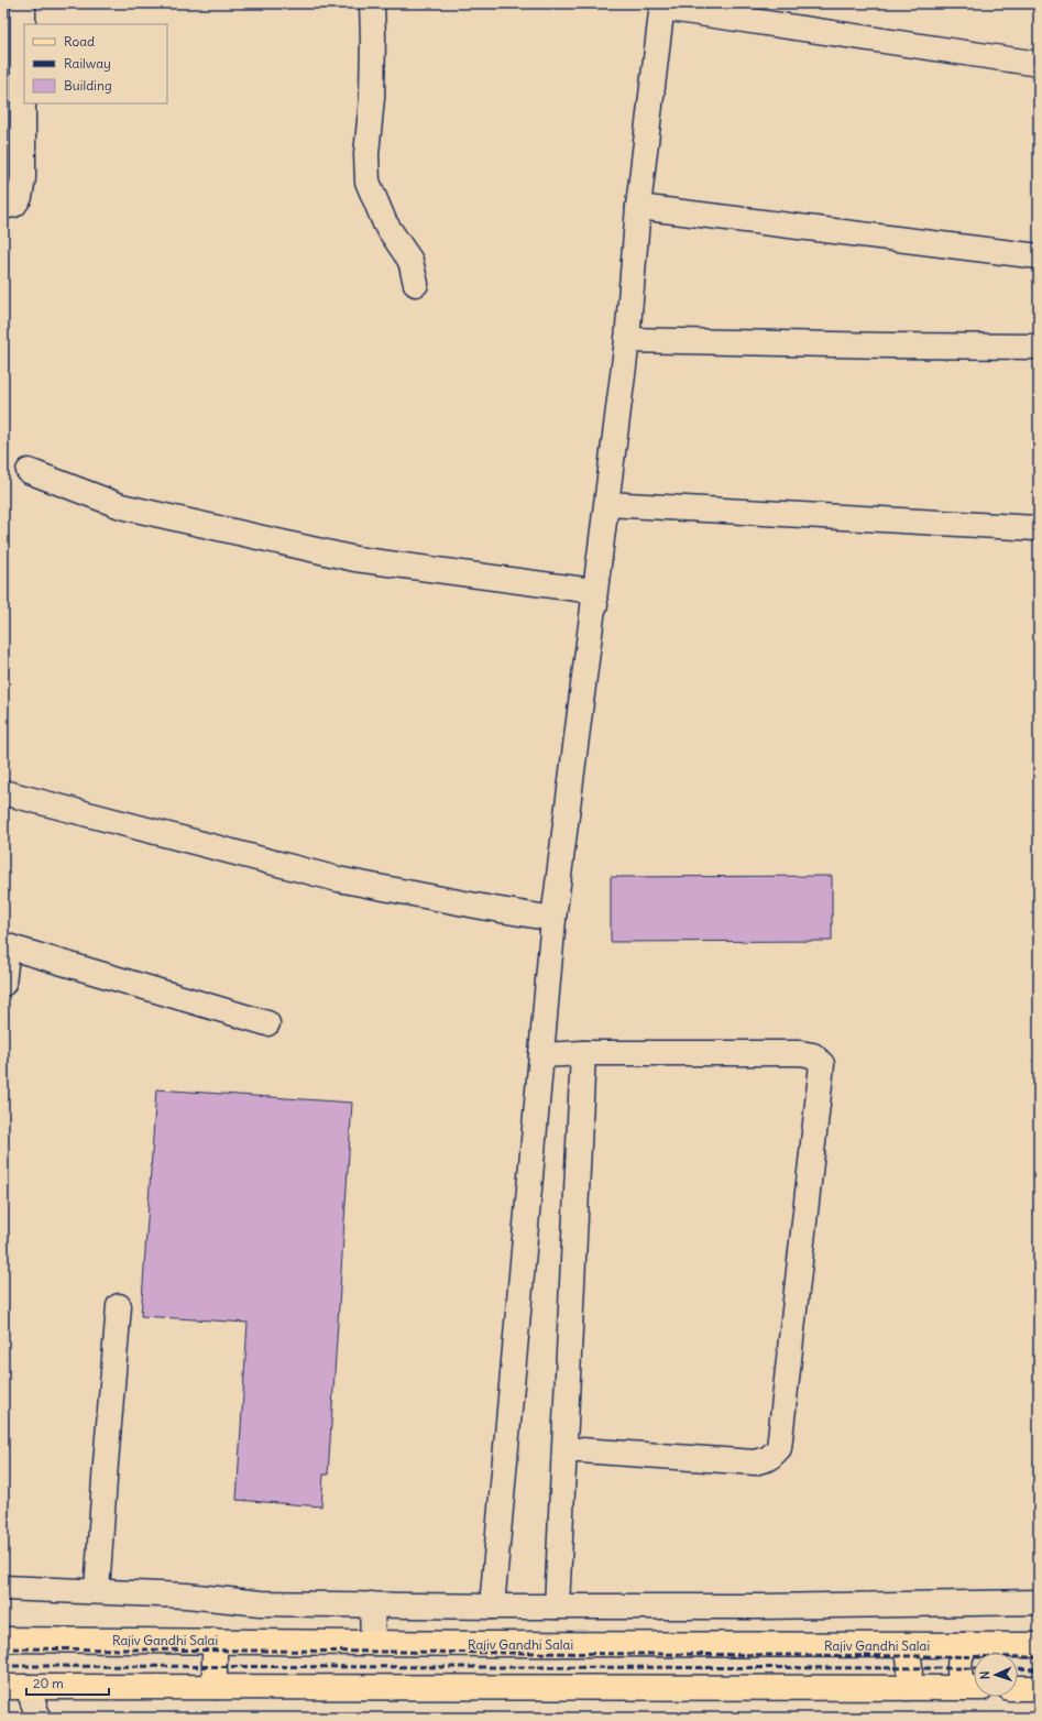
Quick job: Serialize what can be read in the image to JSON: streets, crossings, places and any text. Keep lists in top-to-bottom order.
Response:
{
  "streets": {
    "main road": ["Rajiv Gandhi Salai"]
  },
  "legend": ["Road", "Railway", "Building"],
  "scale_bar": "20 m",
  "north": "left"
}
